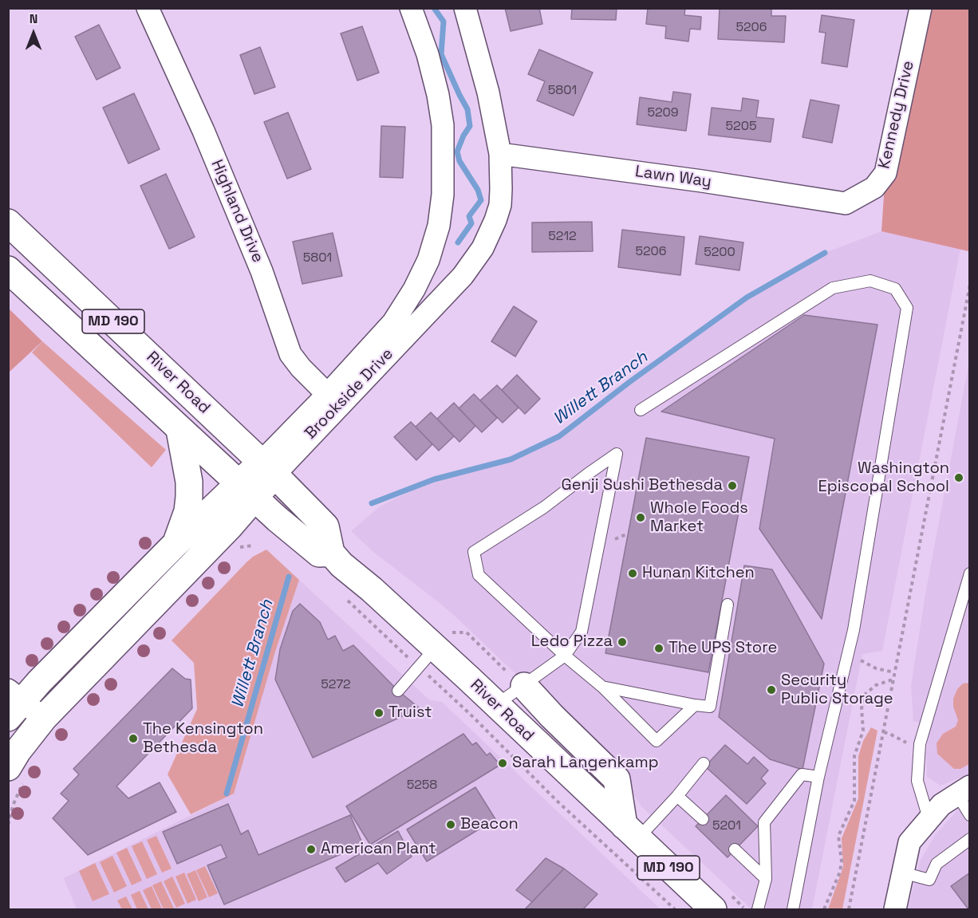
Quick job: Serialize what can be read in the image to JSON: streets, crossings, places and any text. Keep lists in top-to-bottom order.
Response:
{
  "streets": {
    "main road": ["MD 190", "River Road", "Brookside Drive"],
    "street": ["Kennedy Drive", "Lawn Way", "Highland Drive"]
  },
  "crossings": [
    ["Kennedy Drive", "Lawn Way"],
    ["Lawn Way", "Brookside Drive"],
    ["Highland Drive", "Brookside Drive"],
    ["River Road", "Brookside Drive"]
  ],
  "water": ["Willett Branch"],
  "places": [
    "Washington Episcopal School",
    "Genji Sushi Bethesda",
    "Whole Foods Market",
    "Hunan Kitchen",
    "Ledo Pizza",
    "The UPS Store",
    "Security Public Storage",
    "Truist",
    "The Kensington Bethesda",
    "Sarah Langenkamp",
    "Beacon",
    "American Plant"
  ],
  "house_numbers": [
    "5206",
    "5801",
    "5209",
    "5205",
    "5212",
    "5206",
    "5200",
    "5801",
    "5272",
    "5258",
    "5201"
  ],
  "north": "top"
}
